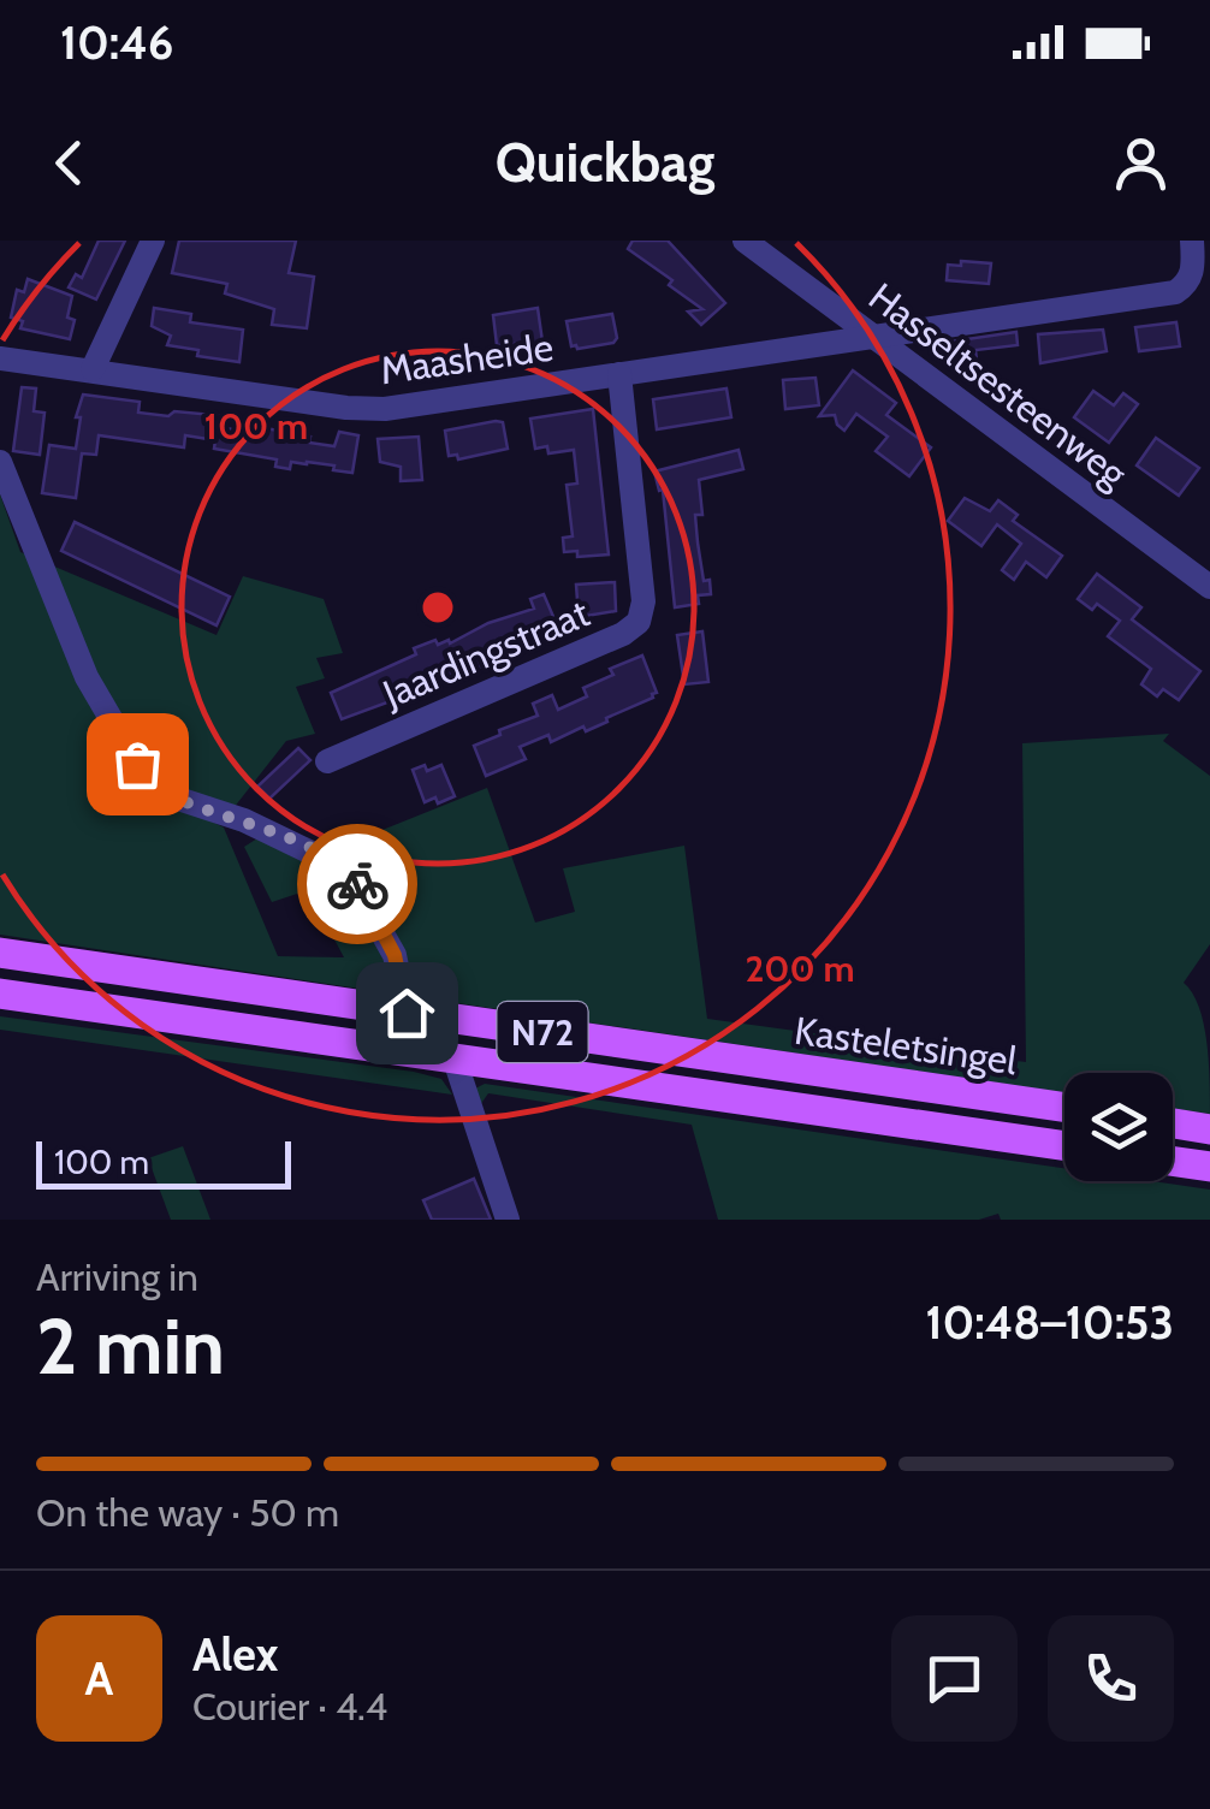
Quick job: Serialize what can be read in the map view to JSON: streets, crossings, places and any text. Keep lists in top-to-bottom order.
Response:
{
  "streets": {
    "main road": ["N72", "Kasteletsingel"],
    "street": ["Maasheide", "Hasseltsesteenweg", "Jaardingstraat"]
  },
  "crossings": [
    ["Maasheide", "Hasseltsesteenweg"],
    ["Maasheide", "Jaardingstraat"]
  ],
  "scale_bar": "100 m",
  "page": {
    "status": "10:46",
    "header": "Quickbag",
    "scale": "100 m",
    "heading": ["2 min", "Arriving in", "10:48–10:53"],
    "panel": ["Alex", "Courier · 4.4"],
    "bar": "On the way · 50 m",
    "round": "A"
  },
  "rings": ["100 m", "200 m"]
}
